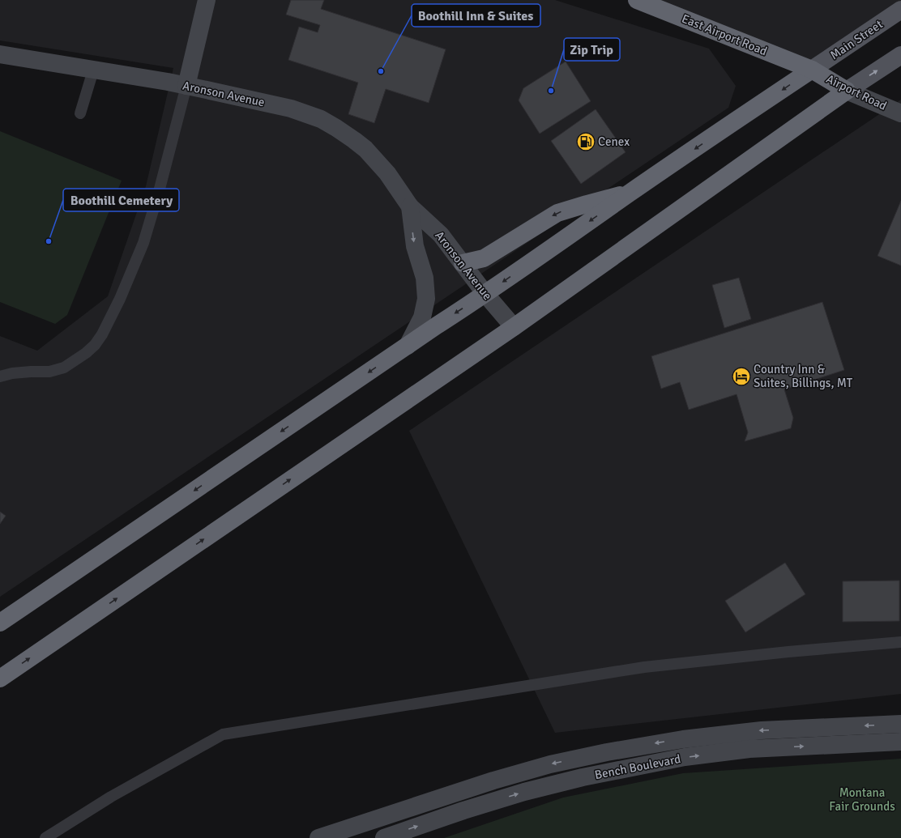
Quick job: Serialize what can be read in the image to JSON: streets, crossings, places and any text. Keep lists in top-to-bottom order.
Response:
{
  "streets": {
    "highway": ["East Airport Road", "Airport Road"],
    "main road": ["Main Street", "Aronson Avenue", "Bench Boulevard"]
  },
  "crossings": [
    ["East Airport Road", "Main Street"],
    ["East Airport Road", "Airport Road"],
    ["Main Street", "Airport Road"]
  ],
  "parks": ["Montana Fair Grounds"],
  "places": {
    "other": ["Boothill Inn & Suites", "Zip Trip", "Boothill Cemetery"],
    "fuel station": ["Cenex"],
    "hotel": ["Country Inn & Suites, Billings, MT"]
  }
}
